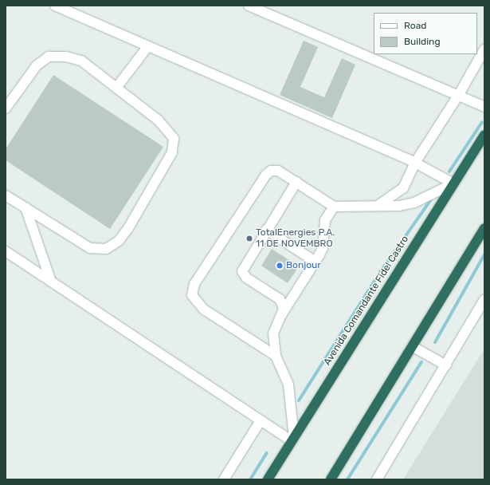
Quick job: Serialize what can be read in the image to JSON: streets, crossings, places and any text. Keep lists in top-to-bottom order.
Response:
{
  "streets": {
    "highway": ["Avenida Comandante Fidel Castro"]
  },
  "places": ["TotalEnergies P.A. 11 DE NOVEMBRO", "Bonjour"],
  "legend": ["Road", "Building"]
}
